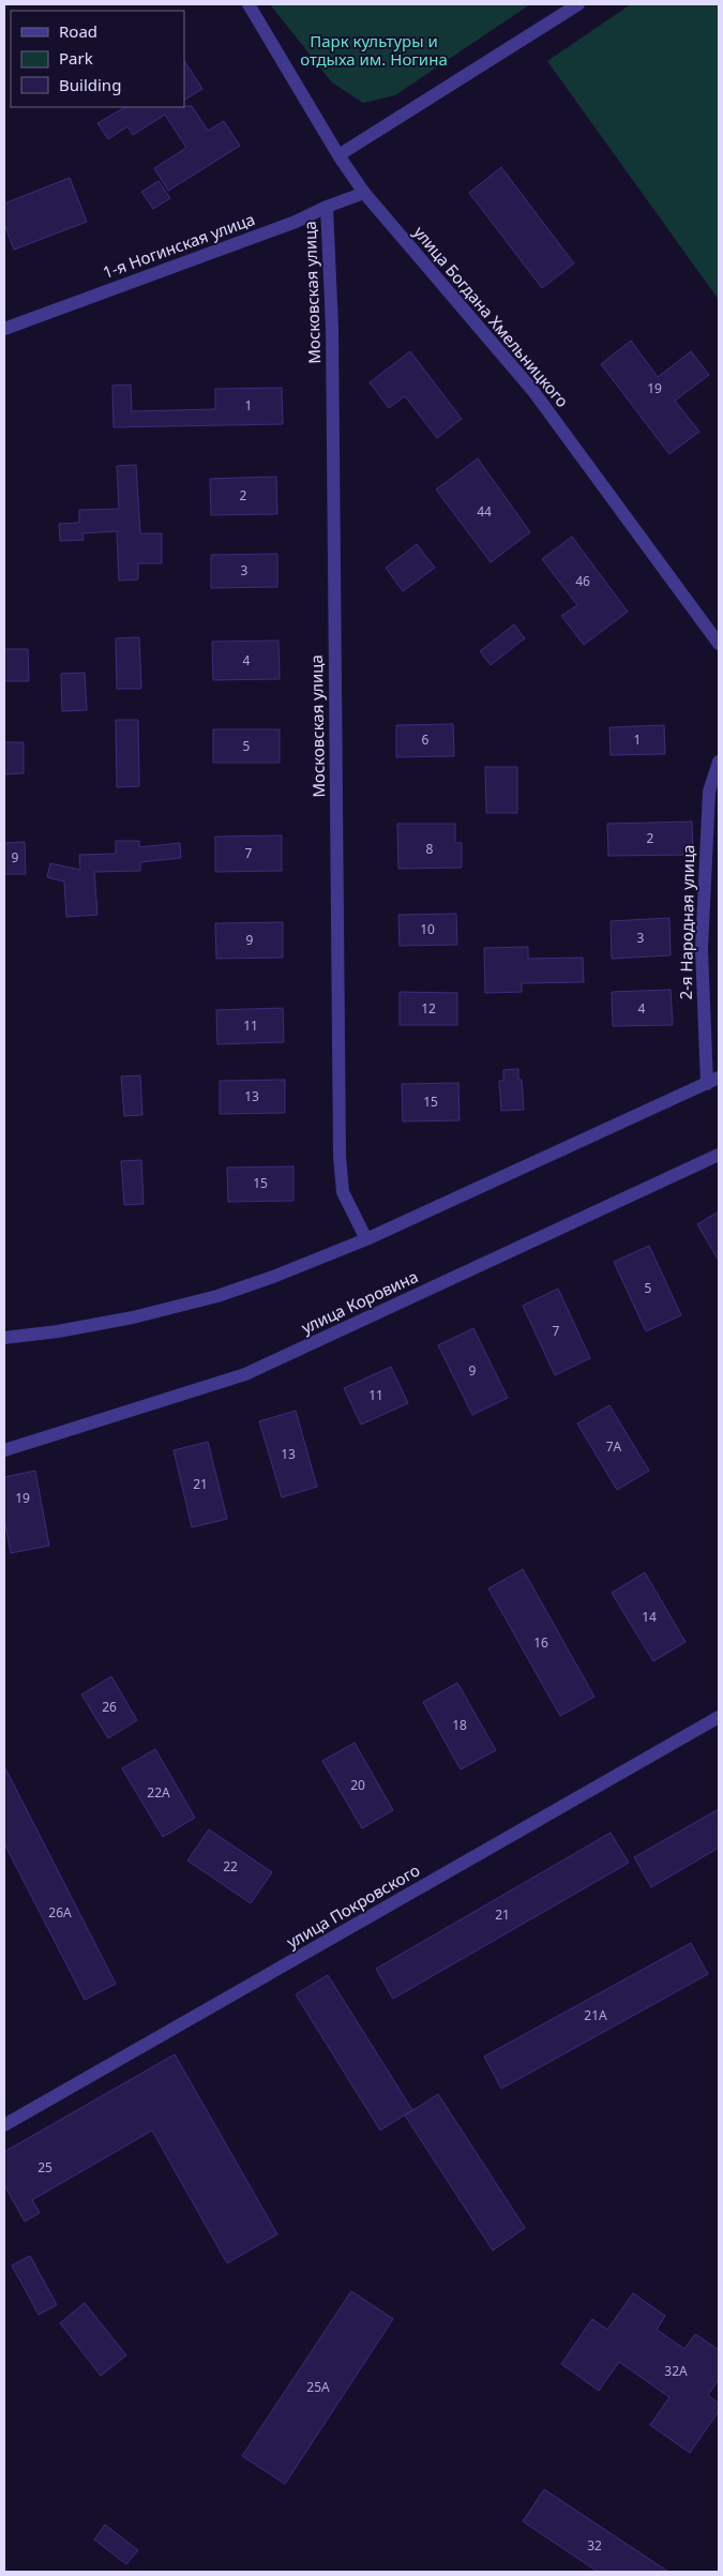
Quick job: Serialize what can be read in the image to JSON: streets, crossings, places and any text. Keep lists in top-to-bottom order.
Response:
{
  "streets": {
    "street": [
      "1-я Ногинская улица",
      "Московская улица",
      "улица Богдана Хмельницкого",
      "2-я Народная улица",
      "улица Коровина",
      "улица Покровского"
    ]
  },
  "crossings": [
    ["1-я Ногинская улица", "Московская улица"],
    ["1-я Ногинская улица", "улица Богдана Хмельницкого"]
  ],
  "parks": ["Парк культуры и отдыха им. Ногина"],
  "house_numbers": [
    "19",
    "1",
    "2",
    "44",
    "3",
    "46",
    "4",
    "6",
    "1",
    "5",
    "2",
    "8",
    "7",
    "9",
    "10",
    "3",
    "9",
    "12",
    "4",
    "11",
    "13",
    "15",
    "15",
    "5",
    "7",
    "9",
    "11",
    "7А",
    "13",
    "21",
    "19",
    "14",
    "16",
    "26",
    "18",
    "20",
    "22А",
    "22",
    "26А",
    "21",
    "21А",
    "25",
    "32А",
    "25А",
    "32"
  ],
  "legend": ["Road", "Park", "Building"]
}
